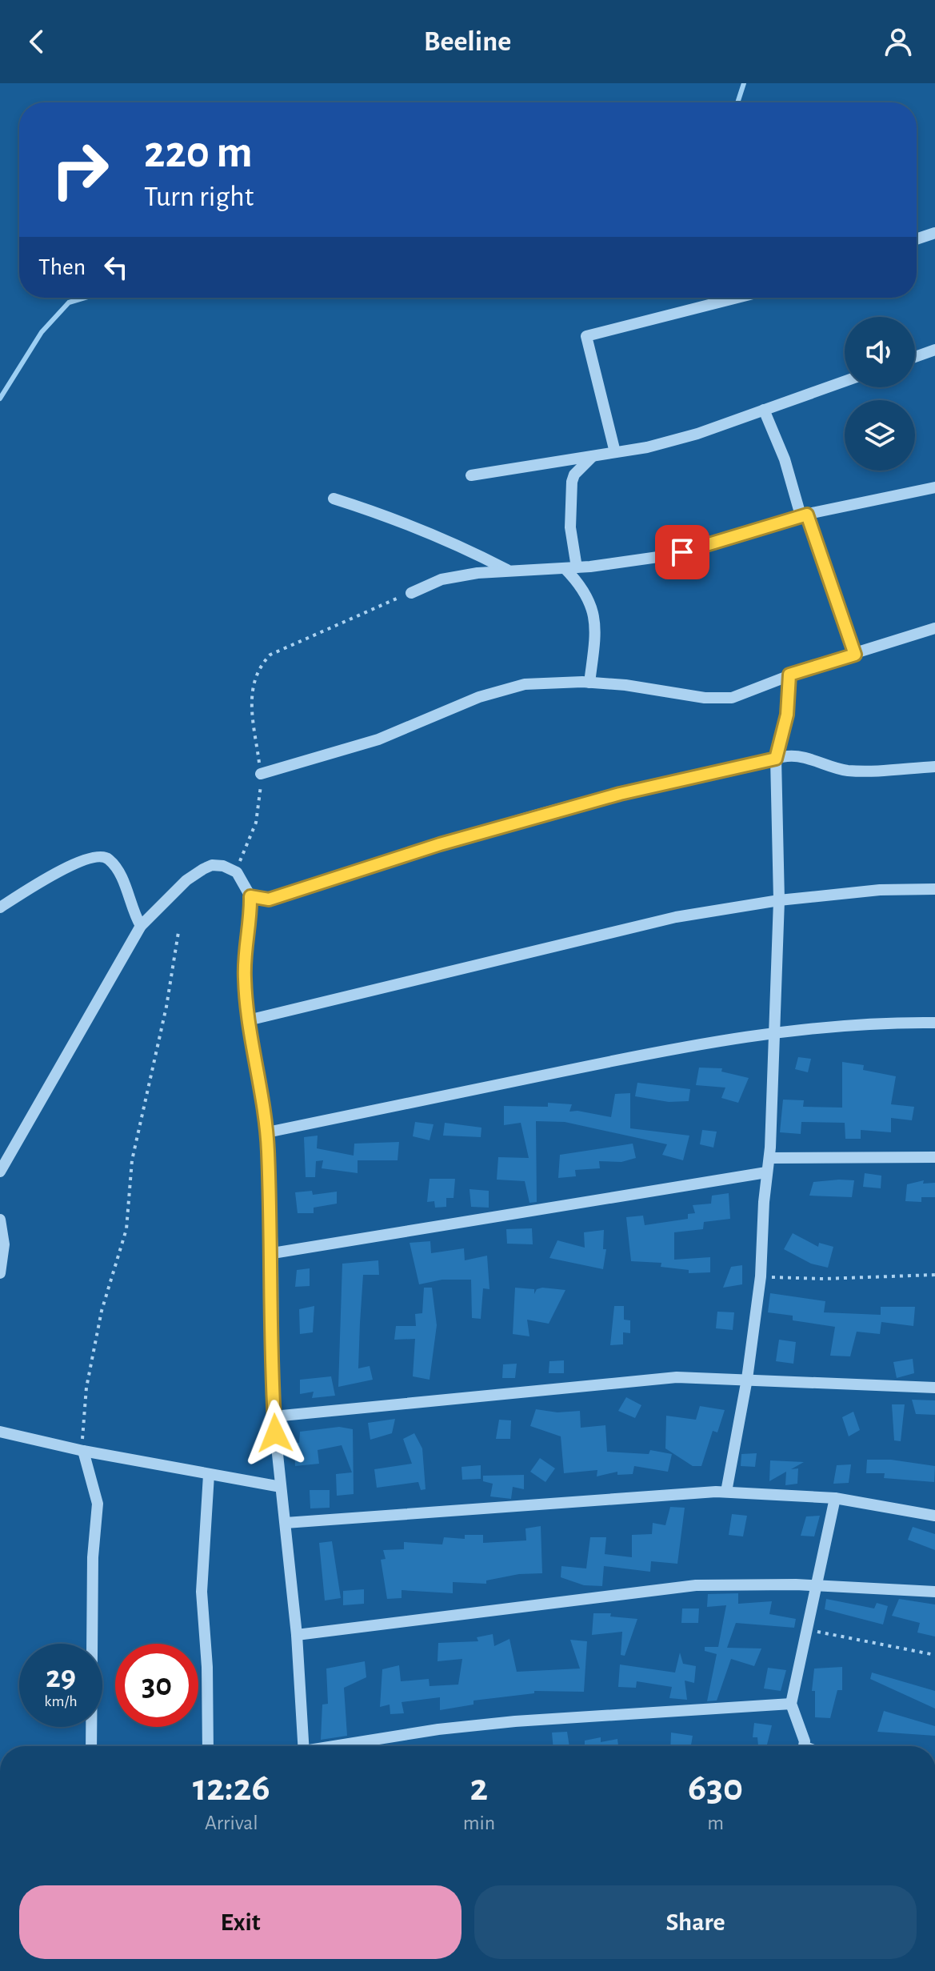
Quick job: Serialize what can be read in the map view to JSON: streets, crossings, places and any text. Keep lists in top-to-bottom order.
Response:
{
  "page": {
    "header": "Beeline",
    "turn": ["220 m", "Turn right"],
    "then": "Then",
    "speed": "29 km/h",
    "limit": "30",
    "eta": [
      "12:26",
      "Arrival",
      "2",
      "min",
      "630",
      "m"
    ],
    "buttons": ["Exit", "Share"]
  }
}
